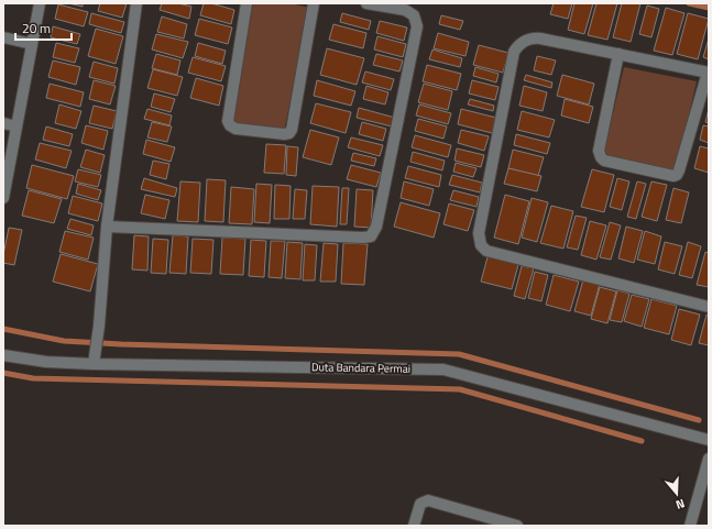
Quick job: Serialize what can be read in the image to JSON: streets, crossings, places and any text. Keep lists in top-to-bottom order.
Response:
{
  "streets": {
    "street": ["Duta Bandara Permai"]
  },
  "scale_bar": "20 m",
  "north": "bottom"
}
